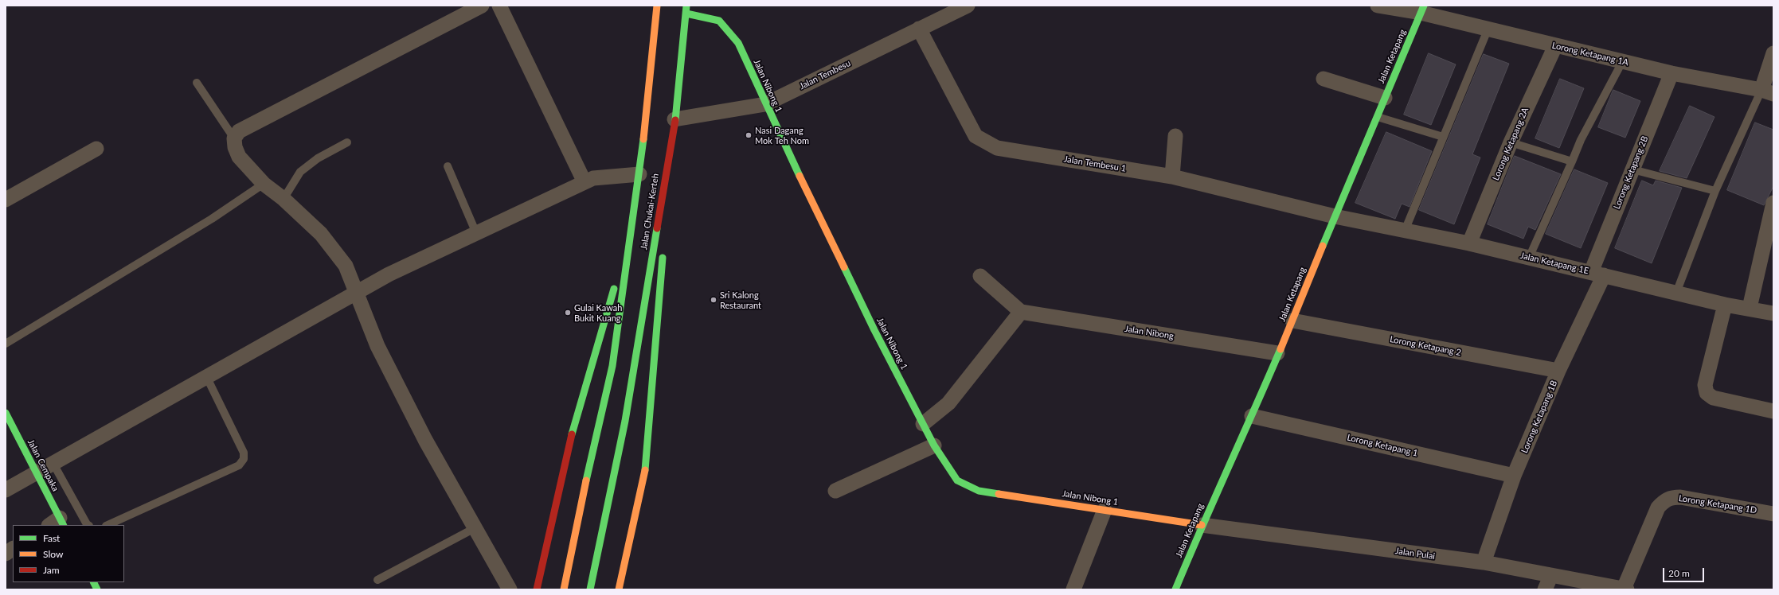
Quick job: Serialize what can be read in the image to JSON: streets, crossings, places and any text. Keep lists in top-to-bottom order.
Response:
{
  "streets": {
    "main road": [
      "Jalan Ketapang",
      "Jalan Nibong 1",
      "Jalan Chukai-Kerteh",
      "Jalan Cempaka"
    ],
    "street": [
      "Lorong Ketapang 1A",
      "Jalan Tembesu",
      "Lorong Ketapang 2A",
      "Jalan Tembesu 1",
      "Lorong Ketapang 2B",
      "Jalan Ketapang 1E",
      "Jalan Nibong",
      "Lorong Ketapang 2",
      "Lorong Ketapang 1B",
      "Lorong Ketapang 1",
      "Lorong Ketapang 1D",
      "Jalan Pulai"
    ]
  },
  "crossings": [
    ["Lorong Ketapang 1A", "Jalan Ketapang"],
    ["Lorong Ketapang 1A", "Lorong Ketapang 2A"],
    ["Lorong Ketapang 1A", "Lorong Ketapang 2B"],
    ["Jalan Ketapang", "Jalan Nibong 1"],
    ["Jalan Ketapang", "Jalan Tembesu 1"],
    ["Jalan Ketapang", "Jalan Ketapang 1E"],
    ["Jalan Ketapang", "Jalan Nibong"],
    ["Jalan Ketapang", "Lorong Ketapang 2"],
    ["Jalan Ketapang", "Lorong Ketapang 1"],
    ["Jalan Ketapang", "Jalan Pulai"],
    ["Jalan Tembesu", "Jalan Nibong 1"],
    ["Jalan Tembesu", "Jalan Tembesu 1"],
    ["Jalan Tembesu", "Jalan Chukai-Kerteh"],
    ["Jalan Nibong 1", "Jalan Chukai-Kerteh"],
    ["Jalan Nibong 1", "Jalan Pulai"],
    ["Lorong Ketapang 2A", "Jalan Ketapang 1E"],
    ["Jalan Tembesu 1", "Jalan Ketapang 1E"],
    ["Lorong Ketapang 2B", "Jalan Ketapang 1E"],
    ["Lorong Ketapang 2B", "Lorong Ketapang 1B"],
    ["Jalan Ketapang 1E", "Lorong Ketapang 1B"],
    ["Lorong Ketapang 2", "Lorong Ketapang 1B"],
    ["Lorong Ketapang 1B", "Lorong Ketapang 1"],
    ["Lorong Ketapang 1B", "Jalan Pulai"],
    ["Lorong Ketapang 1D", "Jalan Pulai"]
  ],
  "places": ["Nasi Dagang Mok Teh Nom", "Sri Kalong Restaurant", "Gulai Kawah Bukit Kuang"],
  "legend": ["Fast", "Slow", "Jam"],
  "scale_bar": "20 m"
}
